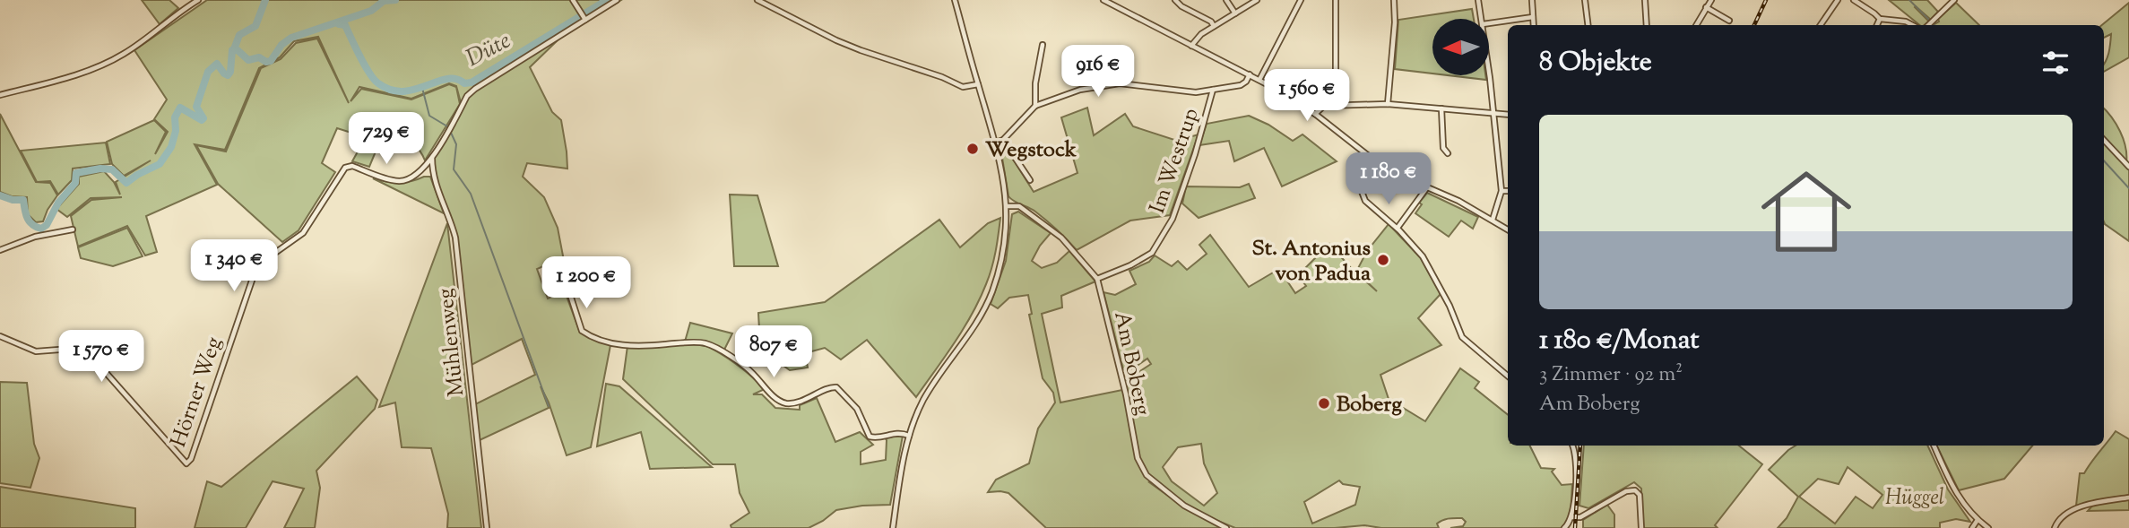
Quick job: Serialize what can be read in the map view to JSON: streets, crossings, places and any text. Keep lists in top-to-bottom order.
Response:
{
  "streets": {
    "street": [
      "Im Westrup",
      "Mühlenweg",
      "Am Boberg",
      "Hörner Weg"
    ]
  },
  "crossings": [
    ["Im Westrup", "Am Boberg"],
    ["Mühlenweg", "Hörner Weg"]
  ],
  "water": ["Düte"],
  "parks": ["Hüggel"],
  "places": ["Wegstock", "St. Antonius von Padua", "Boberg"],
  "north": "left",
  "page": {
    "heading": "8 Objekte",
    "price": [
      "916 €",
      "1 560 €",
      "729 €",
      "1 180 €",
      "1 340 €",
      "1 200 €",
      "807 €",
      "1 570 €"
    ],
    "list": [
      {
        "name": "1 180 €/Monat",
        "note": "3 Zimmer · 92 m² · Am Boberg"
      }
    ]
  }
}
